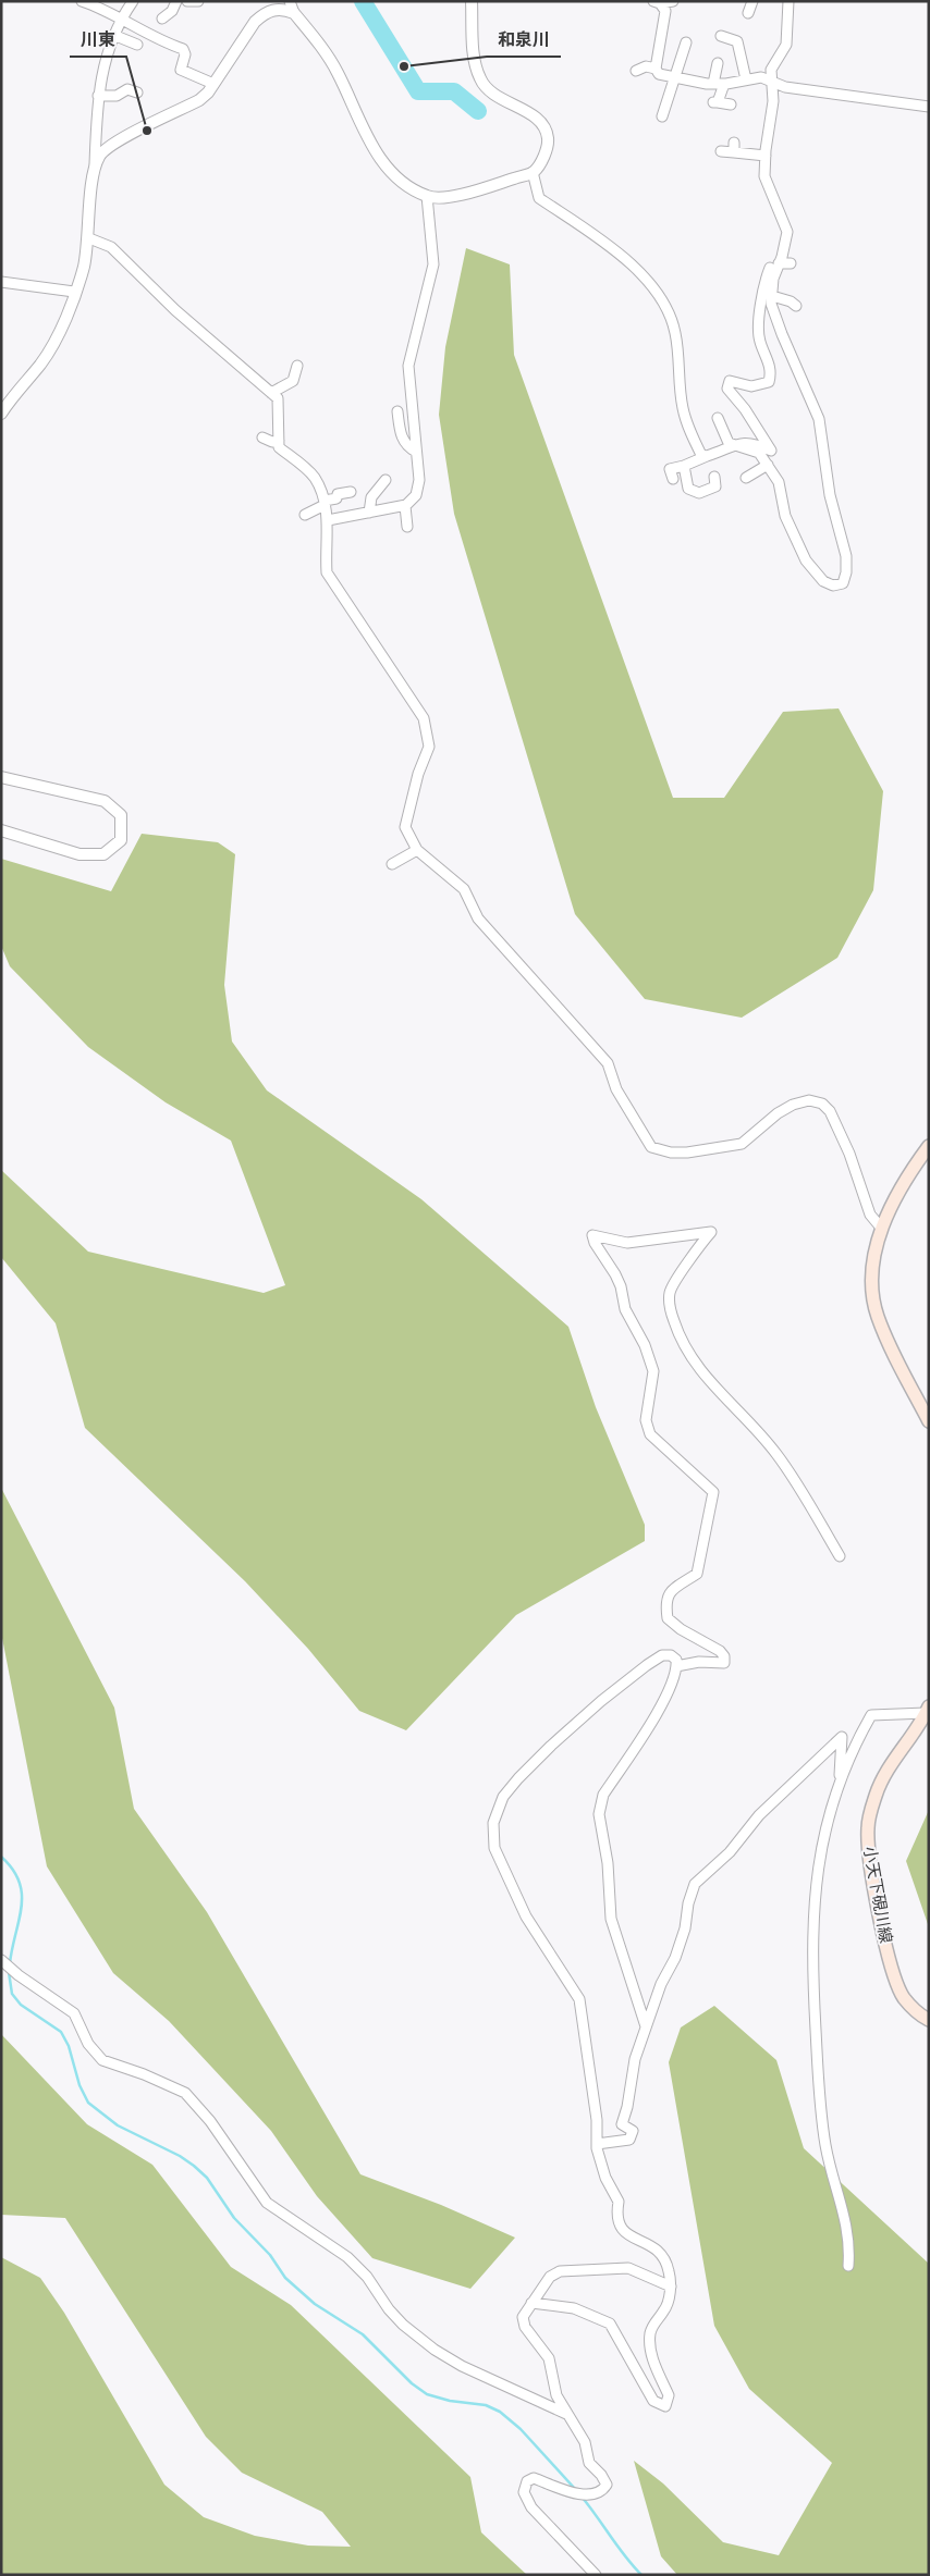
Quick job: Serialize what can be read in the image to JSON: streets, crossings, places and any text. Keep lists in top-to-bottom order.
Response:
{
  "streets": {
    "main road": ["小天下硯川線"]
  },
  "places": ["和泉川", "川東"]
}
